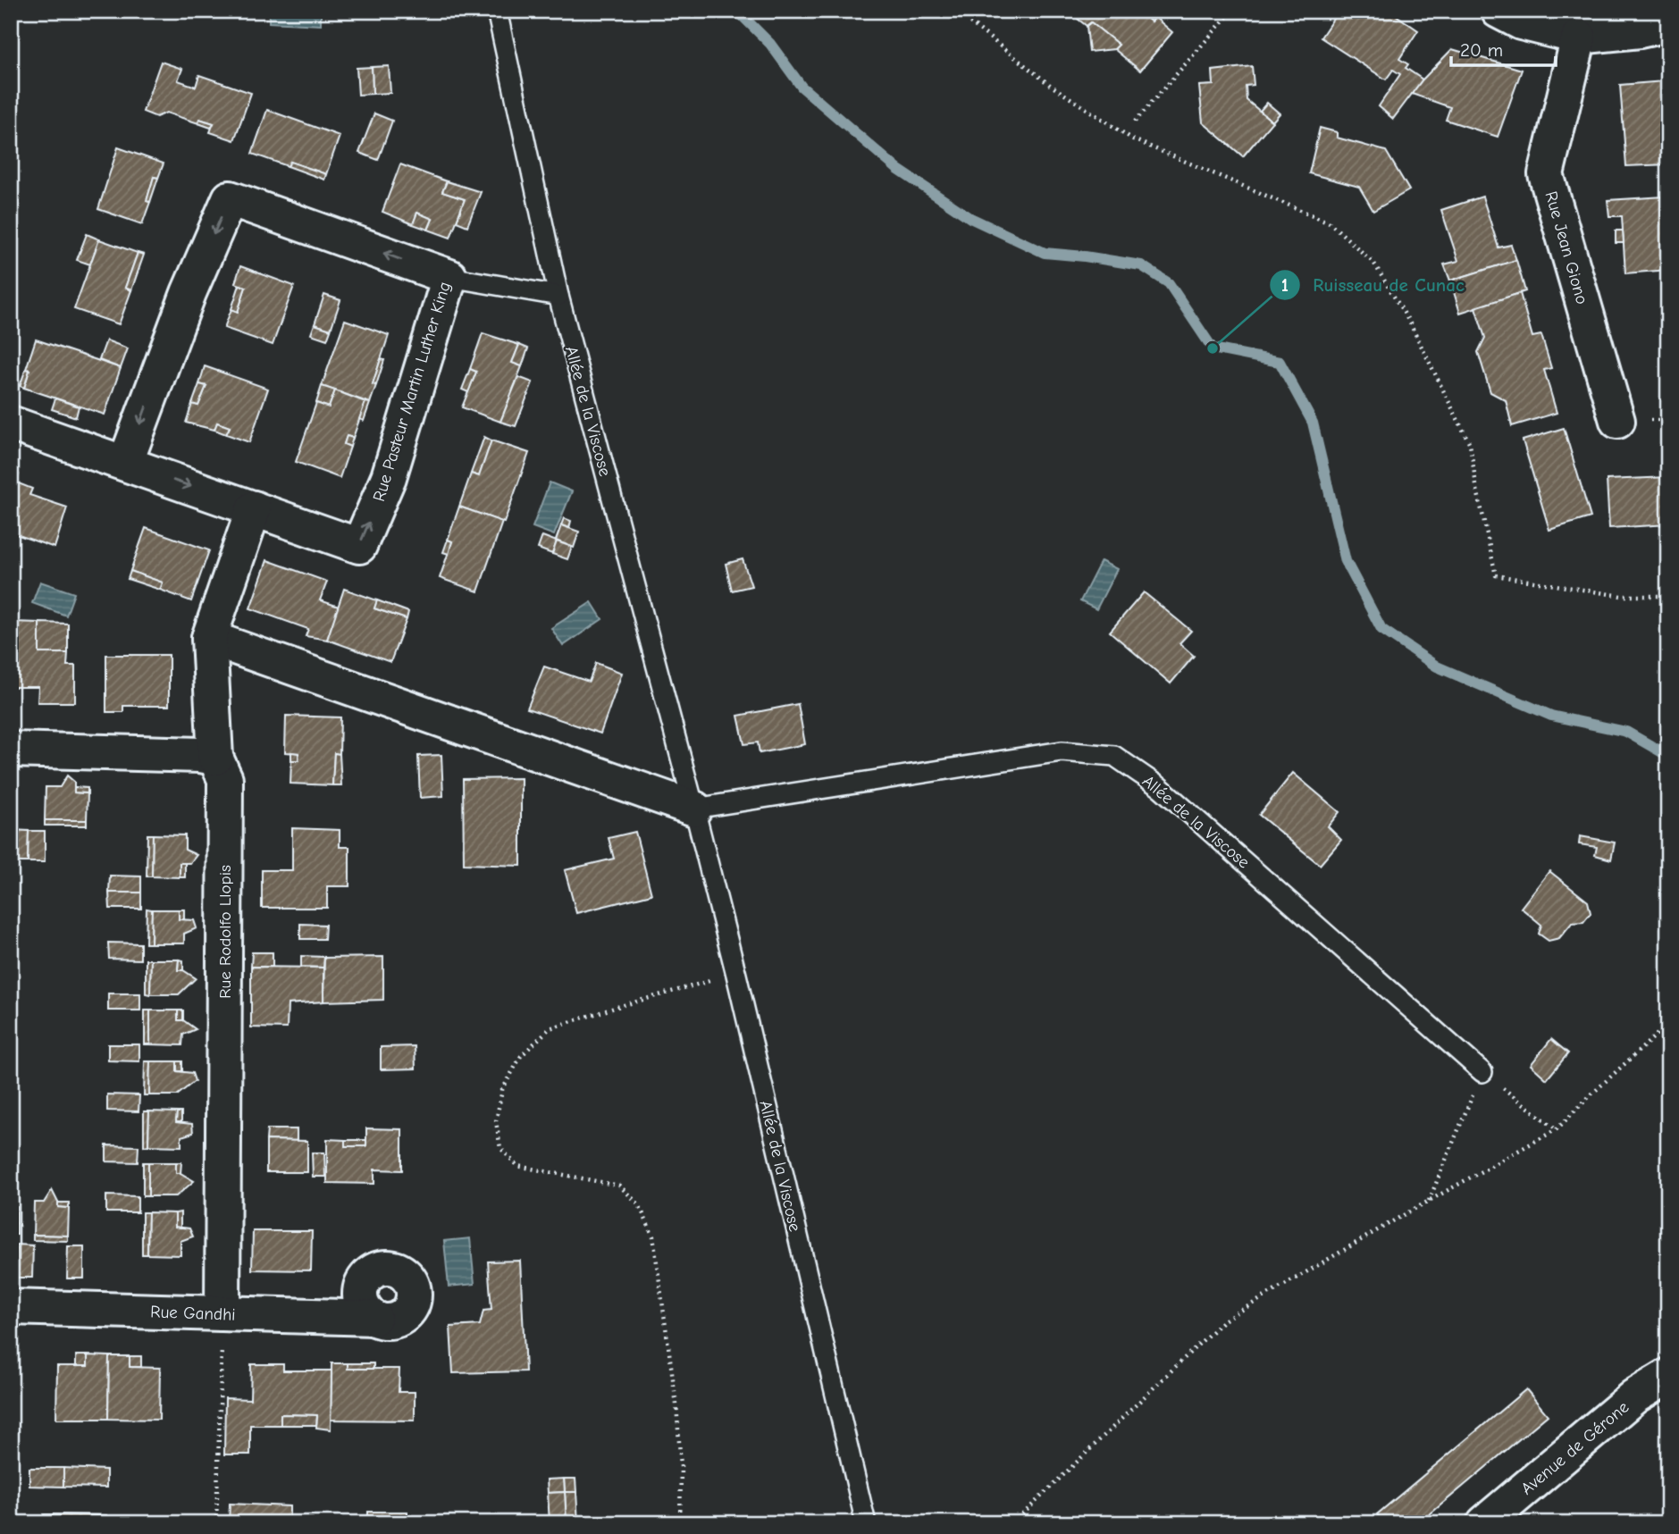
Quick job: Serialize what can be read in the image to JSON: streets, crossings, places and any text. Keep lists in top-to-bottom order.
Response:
{
  "streets": {
    "street": [
      "Rue Jean Giono",
      "Rue Pasteur Martin Luther King",
      "Rue Rodolfo Llopis",
      "Rue Gandhi",
      "Avenue de Gérone"
    ],
    "lane": ["Allée de la Viscose"]
  },
  "crossings": [
    ["Rue Rodolfo Llopis", "Rue Gandhi"]
  ],
  "places": ["Ruisseau de Cunac"],
  "scale_bar": "20 m"
}
